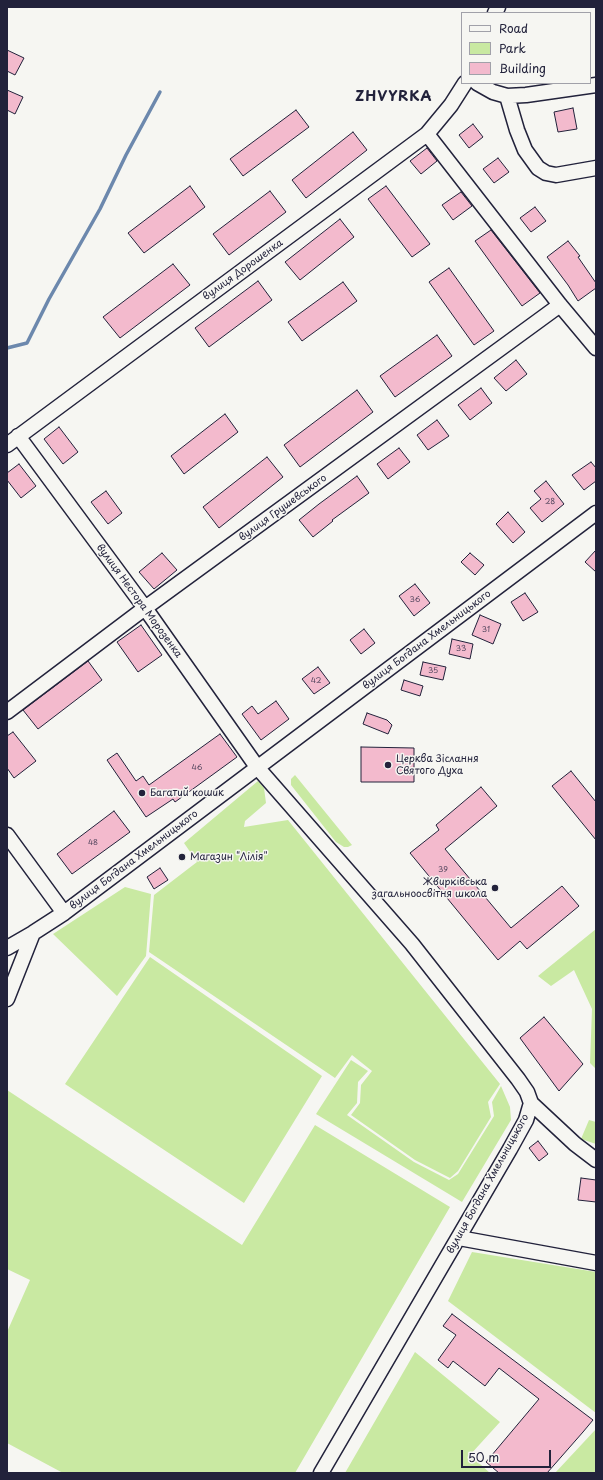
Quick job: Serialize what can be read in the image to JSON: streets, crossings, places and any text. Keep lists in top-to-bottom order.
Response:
{
  "streets": {
    "street": [
      "вулиця Дорошенка",
      "вулиця Грушевського",
      "вулиця Нестора Морозенка",
      "вулиця Богдана Хмельницького"
    ]
  },
  "crossings": [
    ["вулиця Дорошенка", "вулиця Нестора Морозенка"],
    ["вулиця Грушевського", "вулиця Нестора Морозенка"],
    ["вулиця Нестора Морозенка", "вулиця Богдана Хмельницького"]
  ],
  "districts": ["ZHVYRKA"],
  "places": [
    "Церква Зіслання Святого Духа",
    "Багатий кошик",
    "Магазин \"Лілія\"",
    "Жвирківська загальноосвітня школа"
  ],
  "house_numbers": [
    "28",
    "36",
    "31",
    "33",
    "35",
    "42",
    "46",
    "48",
    "39"
  ],
  "legend": ["Road", "Park", "Building"],
  "scale_bar": "50 m"
}
